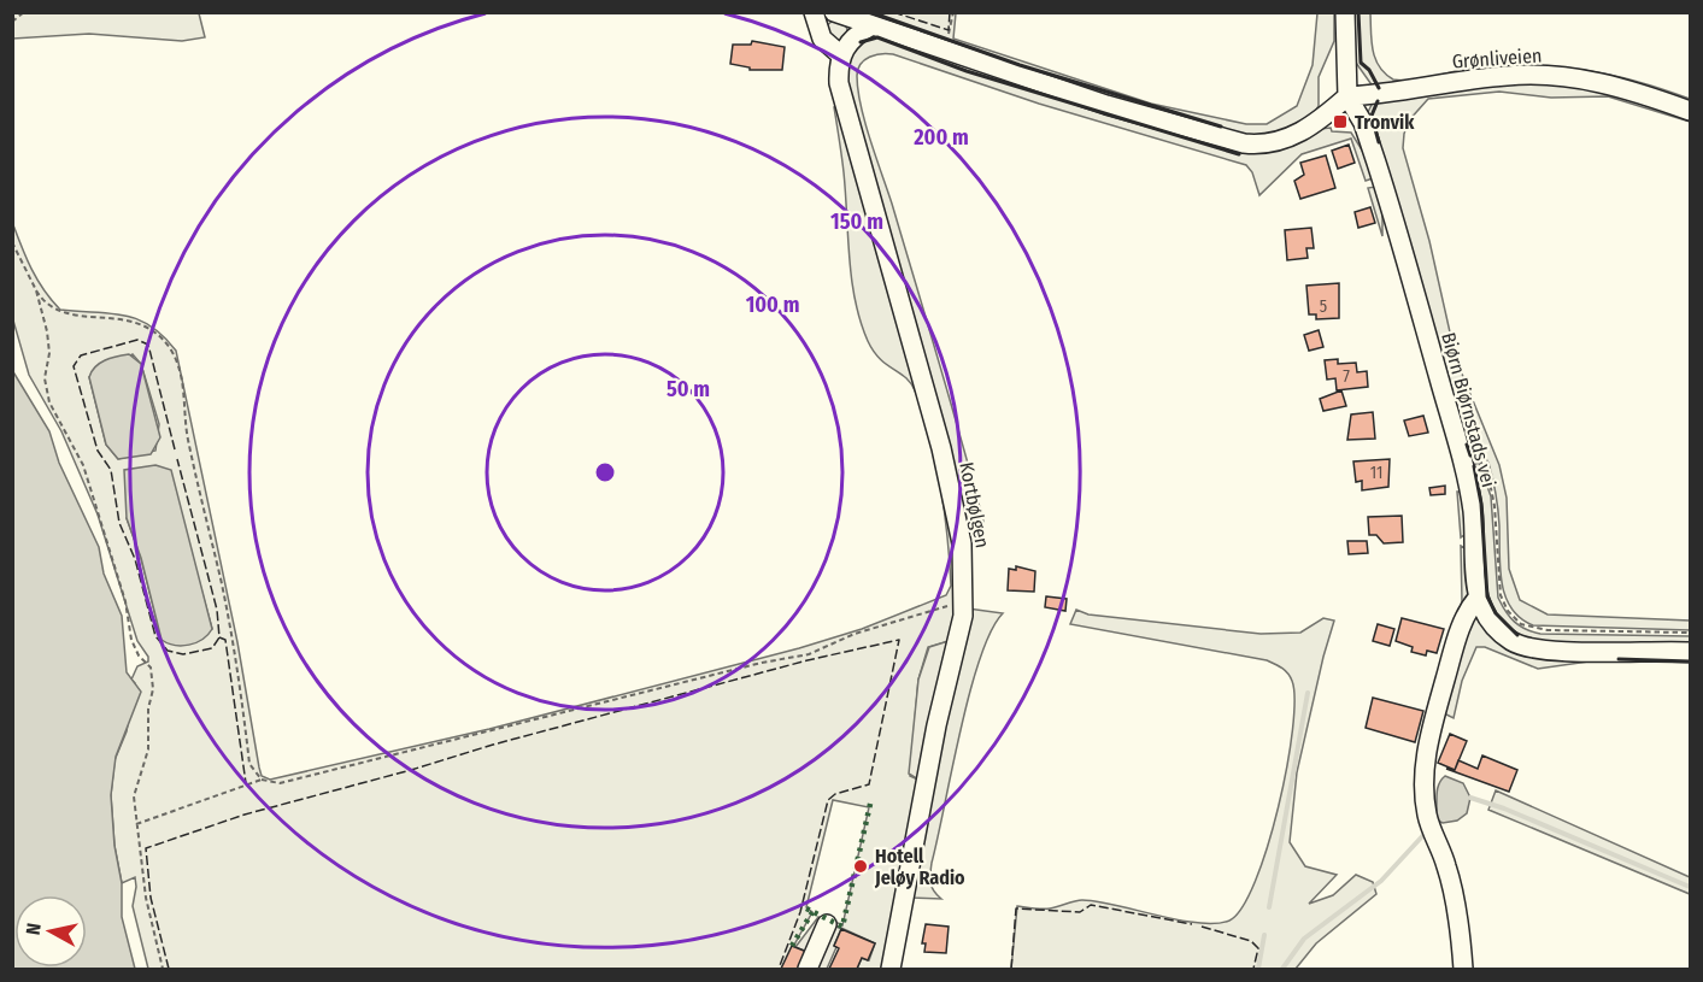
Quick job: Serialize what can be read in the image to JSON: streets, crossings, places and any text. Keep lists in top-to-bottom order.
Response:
{
  "streets": {
    "street": ["Grønliveien", "Biørn Biørnstads vei", "Kortbølgen"]
  },
  "crossings": [
    ["Grønliveien", "Biørn Biørnstads vei"]
  ],
  "places": {
    "transit": ["Tronvik"],
    "other": ["Hotell Jeløy Radio"]
  },
  "house_numbers": ["5", "7", "11"],
  "north": "left",
  "rings": [
    "200 m",
    "150 m",
    "100 m",
    "50 m"
  ]
}
